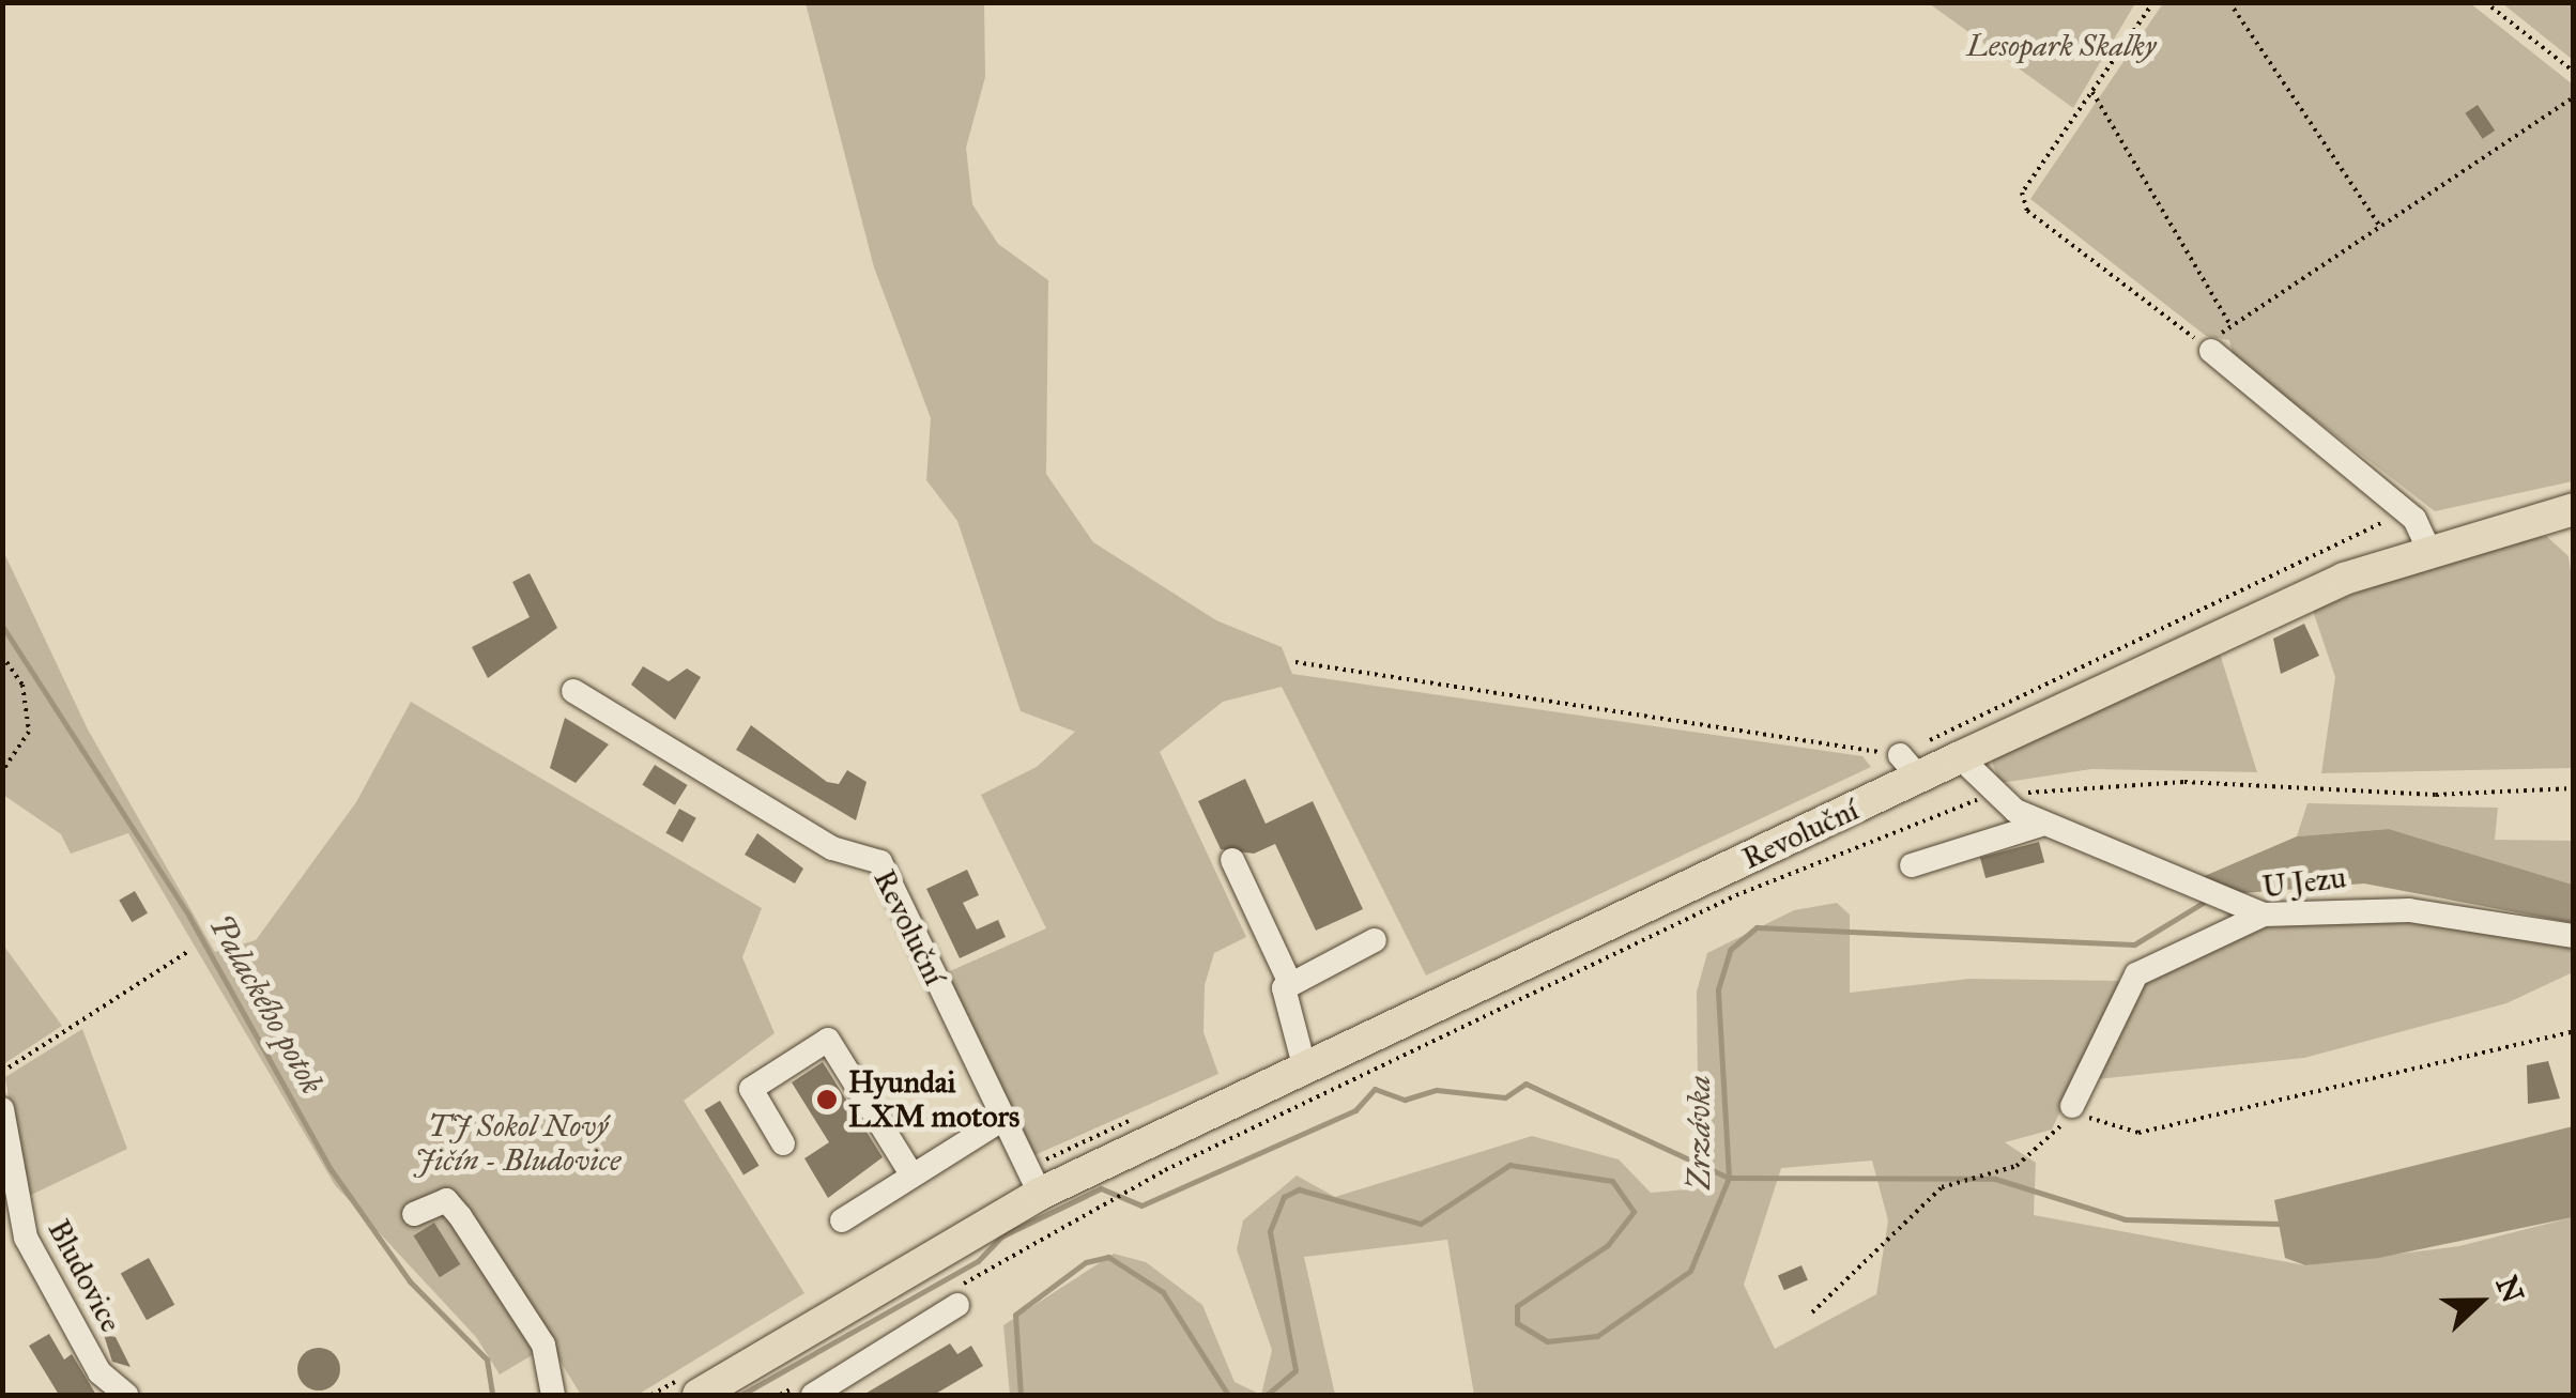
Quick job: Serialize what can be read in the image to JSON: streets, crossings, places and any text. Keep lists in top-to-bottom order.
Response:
{
  "streets": {
    "main road": ["Revoluční"],
    "street": ["U Jezu", "Bludovice"]
  },
  "water": ["Palackého potok", "Zrzávka"],
  "parks": ["Lesopark Skalky", "TJ Sokol Nový Jičín - Bludovice"],
  "places": ["Hyundai LXM motors"],
  "north": "right"
}
